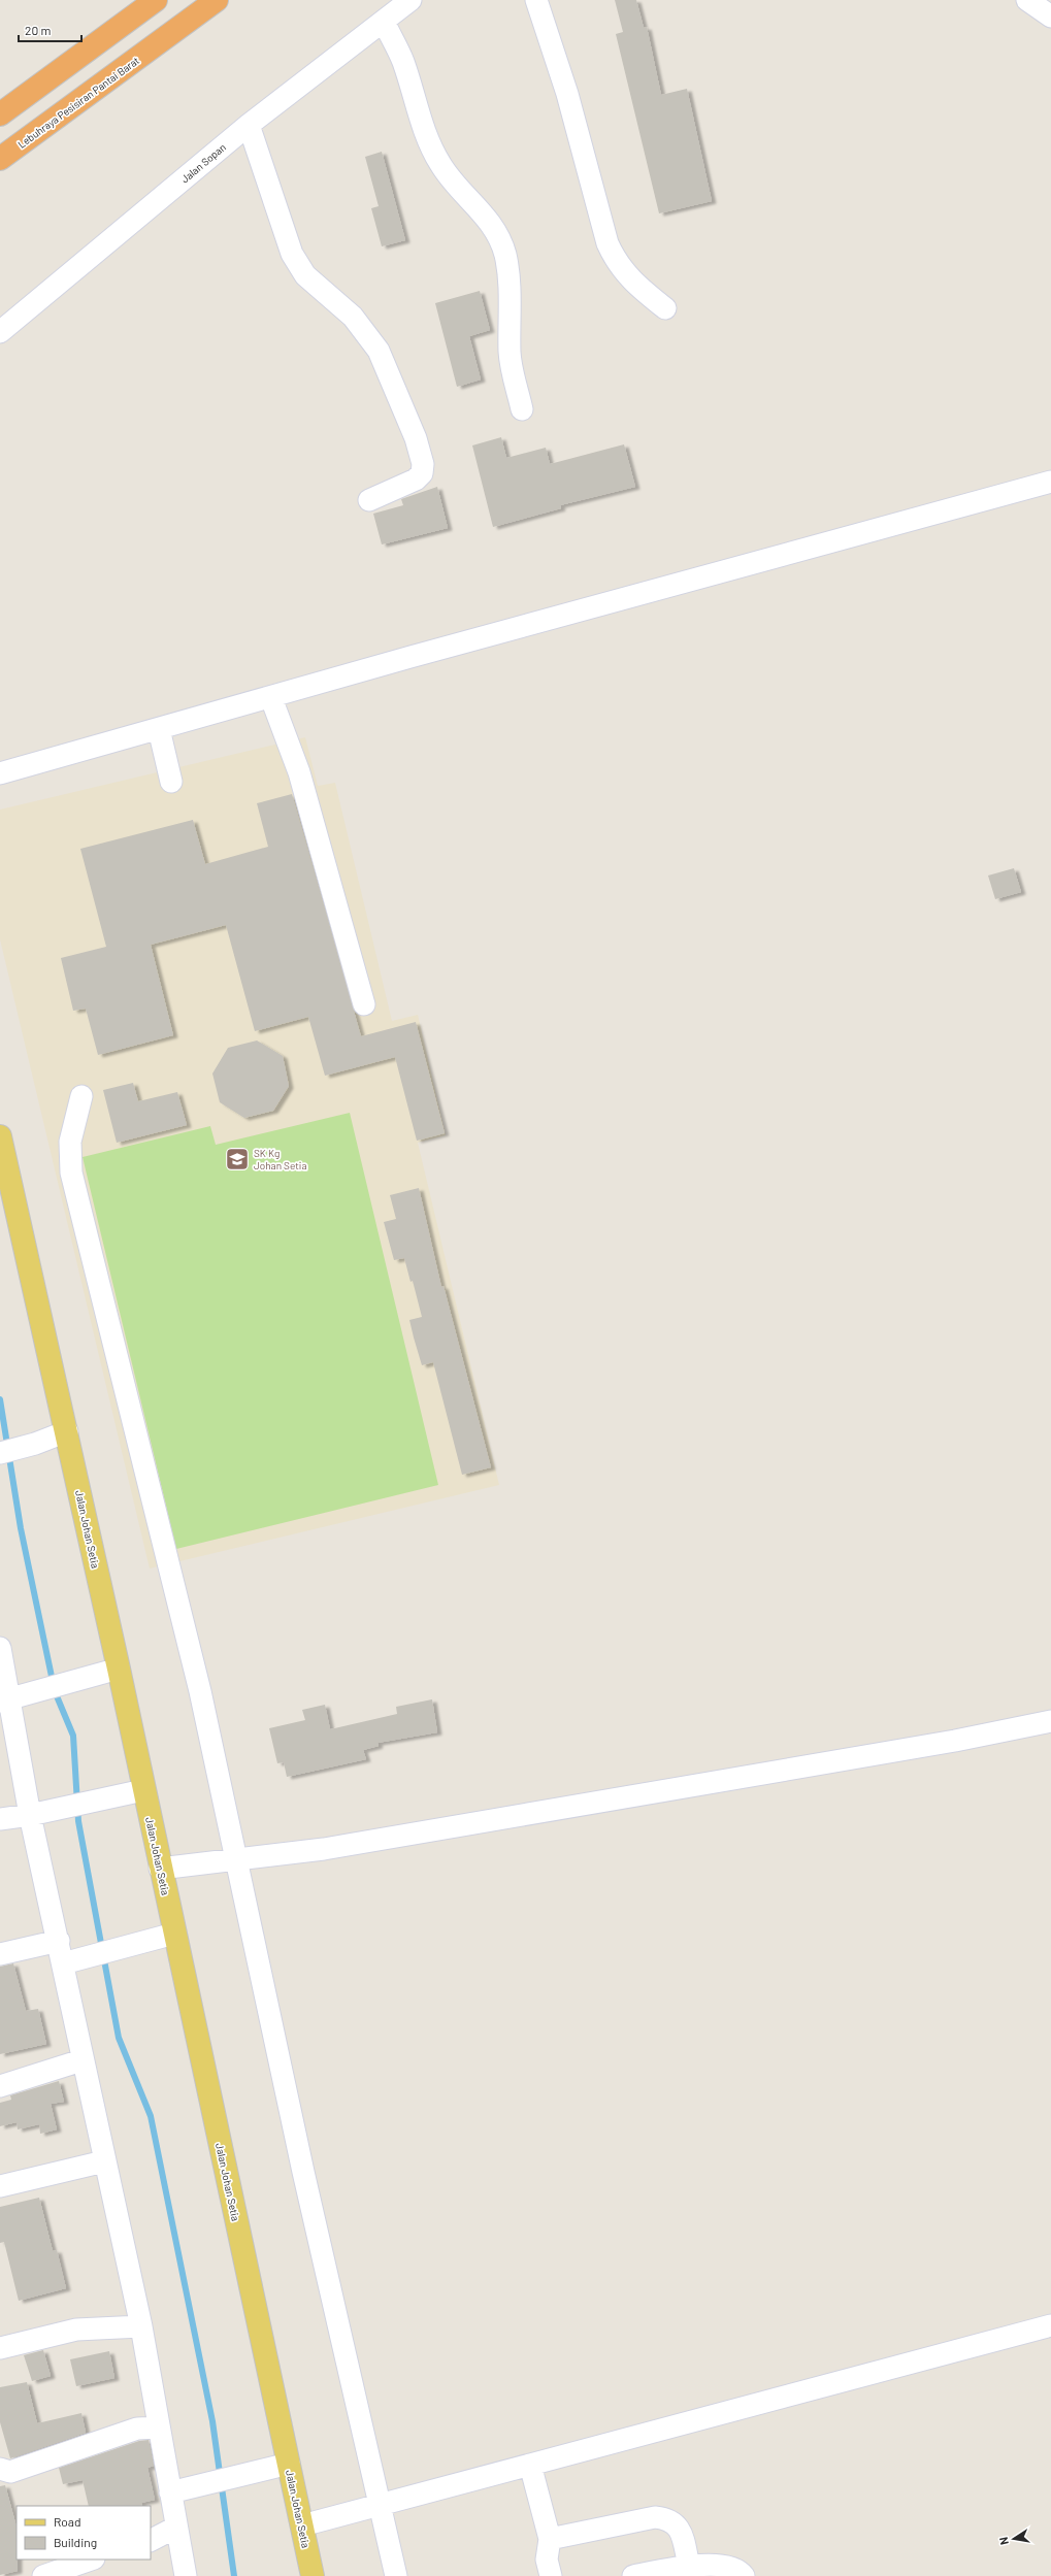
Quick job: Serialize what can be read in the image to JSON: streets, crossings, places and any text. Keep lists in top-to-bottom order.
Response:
{
  "streets": {
    "highway": ["Lebuhraya Pesisiran Pantai Barat"],
    "main road": ["Jalan Johan Setia"],
    "street": ["Jalan Sopan"]
  },
  "places": {
    "school or university": ["SK Kg Johan Setia"]
  },
  "legend": ["Road", "Building"],
  "scale_bar": "20 m",
  "north": "left"
}
